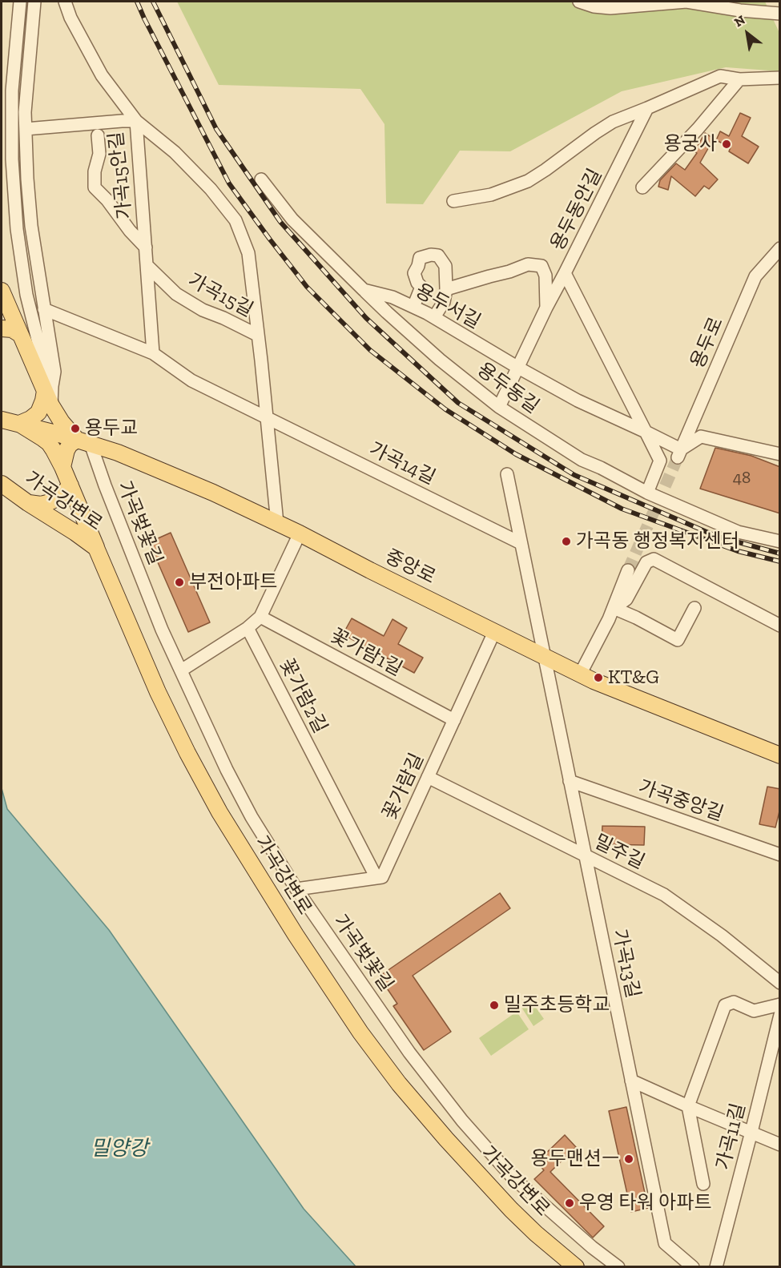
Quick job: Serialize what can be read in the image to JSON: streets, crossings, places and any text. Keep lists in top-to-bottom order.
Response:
{
  "streets": {
    "main road": ["가곡강변로", "중앙로"],
    "street": [
      "가곡15안길",
      "용두동안길",
      "가곡15길",
      "용두서길",
      "용두로",
      "용두동길",
      "가곡14길",
      "가곡벚꽃길",
      "꽃가람1길",
      "꽃가람2길",
      "꽃가람길",
      "가곡중앙길",
      "밀주길",
      "가곡13길",
      "가곡11길"
    ]
  },
  "crossings": [
    ["가곡15안길", "가곡15길"],
    ["용두동안길", "용두서길"],
    ["용두서길", "용두동길"],
    ["가곡벚꽃길", "중앙로"],
    ["중앙로", "꽃가람길"],
    ["중앙로", "가곡13길"],
    ["꽃가람1길", "꽃가람길"],
    ["꽃가람2길", "꽃가람길"],
    ["꽃가람길", "밀주길"],
    ["가곡중앙길", "가곡13길"],
    ["밀주길", "가곡13길"]
  ],
  "water": ["밀양강"],
  "places": [
    "용궁사",
    "용두교",
    "가곡동 행정복지센터",
    "부전아파트",
    "KT&G",
    "밀주초등학교",
    "용두맨션ㅡ",
    "우영 타워 아파트"
  ],
  "house_numbers": ["48"],
  "north": "top left"
}
